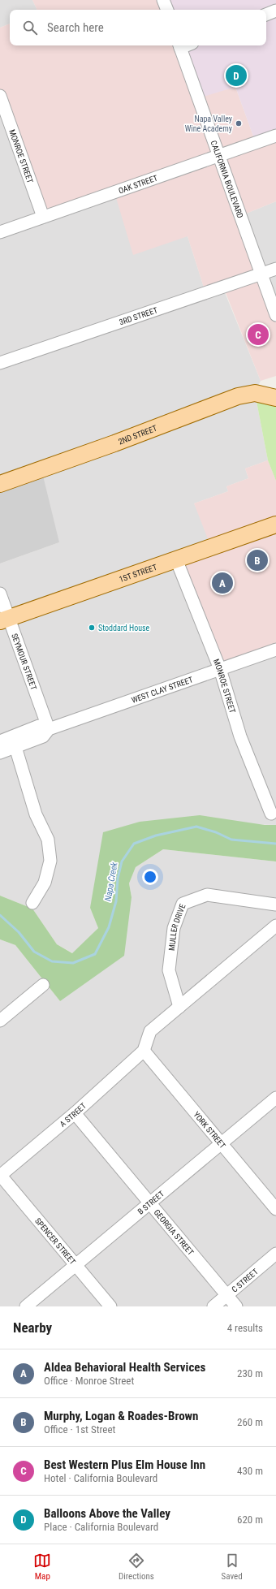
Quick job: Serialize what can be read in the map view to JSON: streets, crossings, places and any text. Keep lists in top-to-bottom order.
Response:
{
  "streets": {
    "main road": ["2ND STREET", "1ST STREET"],
    "street": [
      "MONROE STREET",
      "CALIFORNIA BOULEVARD",
      "OAK STREET",
      "3RD STREET",
      "SEYMOUR STREET",
      "WEST CLAY STREET",
      "MULLER DRIVE",
      "A STREET",
      "YORK STREET",
      "B STREET",
      "GEORGIA STREET",
      "SPENCER STREET",
      "C STREET"
    ]
  },
  "crossings": [
    ["MONROE STREET", "OAK STREET"],
    ["MONROE STREET", "1ST STREET"],
    ["MONROE STREET", "WEST CLAY STREET"],
    ["CALIFORNIA BOULEVARD", "OAK STREET"],
    ["CALIFORNIA BOULEVARD", "3RD STREET"],
    ["1ST STREET", "SEYMOUR STREET"],
    ["SEYMOUR STREET", "WEST CLAY STREET"],
    ["A STREET", "YORK STREET"],
    ["A STREET", "GEORGIA STREET"],
    ["A STREET", "SPENCER STREET"],
    ["YORK STREET", "B STREET"],
    ["B STREET", "GEORGIA STREET"],
    ["B STREET", "SPENCER STREET"],
    ["GEORGIA STREET", "C STREET"]
  ],
  "water": ["Napa Creek"],
  "places": ["Napa Valley Wine Academy", "Stoddard House"],
  "page": {
    "search": "Search here",
    "pins": [
      "D",
      "C",
      "B",
      "A"
    ],
    "heading": ["Nearby", "4 results"],
    "list": [
      {
        "mark": "A",
        "name": "Aldea Behavioral Health Services",
        "note": "Office · Monroe Street",
        "value": "230 m"
      },
      {
        "mark": "B",
        "name": "Murphy, Logan & Roades-Brown",
        "note": "Office · 1st Street",
        "value": "260 m"
      },
      {
        "mark": "C",
        "name": "Best Western Plus Elm House Inn",
        "note": "Hotel · California Boulevard",
        "value": "430 m"
      },
      {
        "mark": "D",
        "name": "Balloons Above the Valley",
        "note": "Place · California Boulevard",
        "value": "620 m"
      }
    ],
    "nav": ["Map", "Directions", "Saved"]
  }
}
